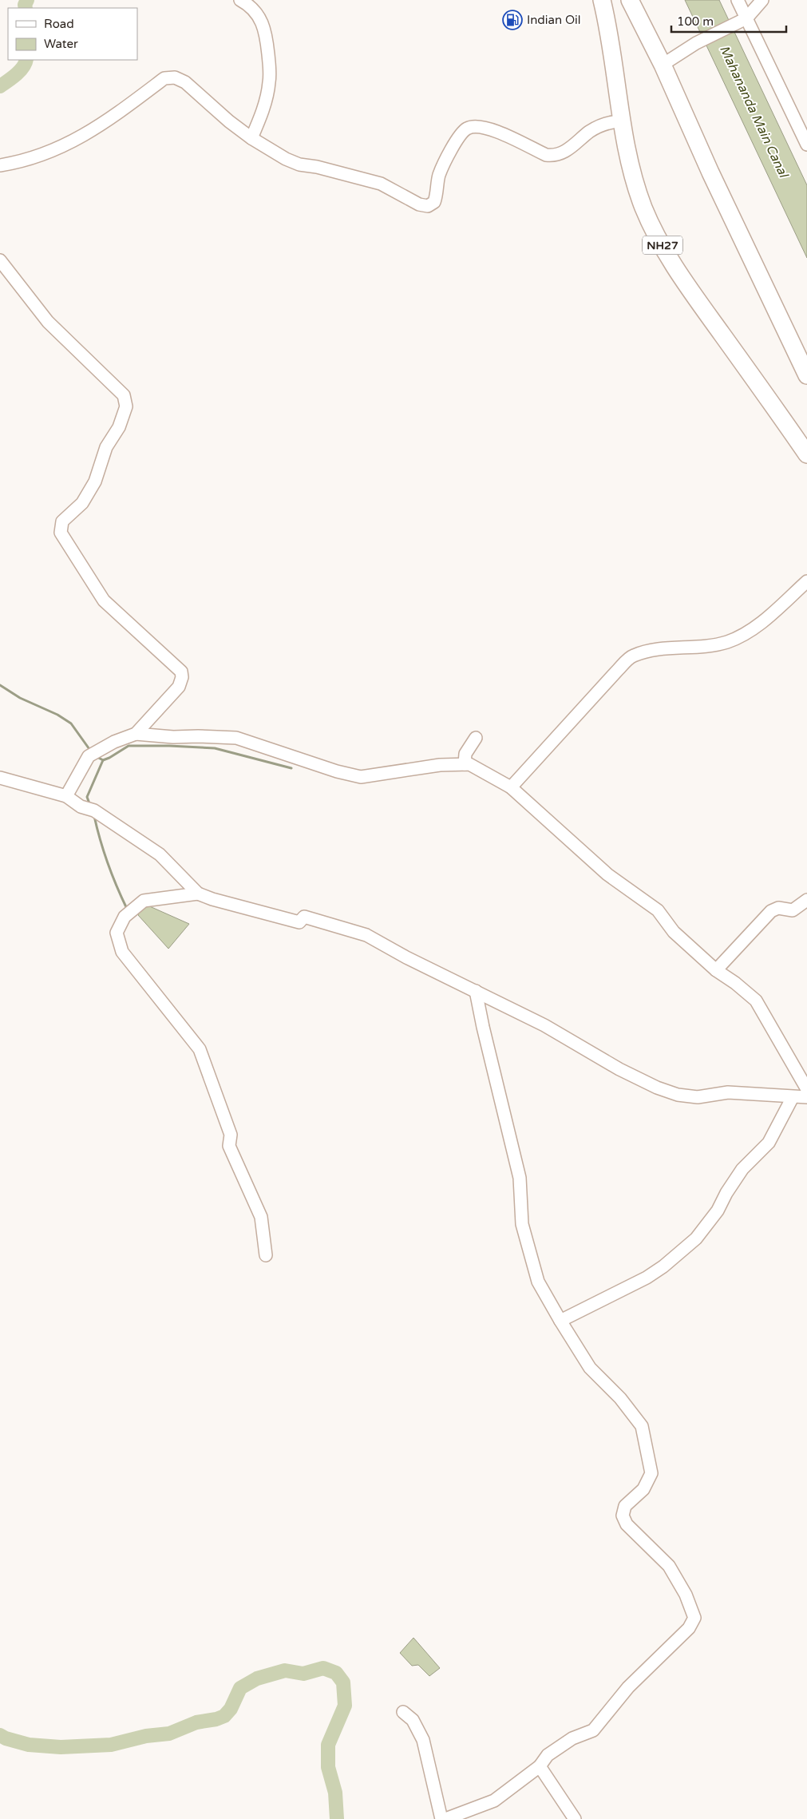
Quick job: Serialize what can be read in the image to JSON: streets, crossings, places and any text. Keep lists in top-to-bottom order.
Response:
{
  "streets": {
    "highway": ["NH27"]
  },
  "water": ["Mahananda Main Canal"],
  "places": {
    "fuel station": ["Indian Oil"]
  },
  "legend": ["Road", "Water"],
  "scale_bar": "100 m"
}
